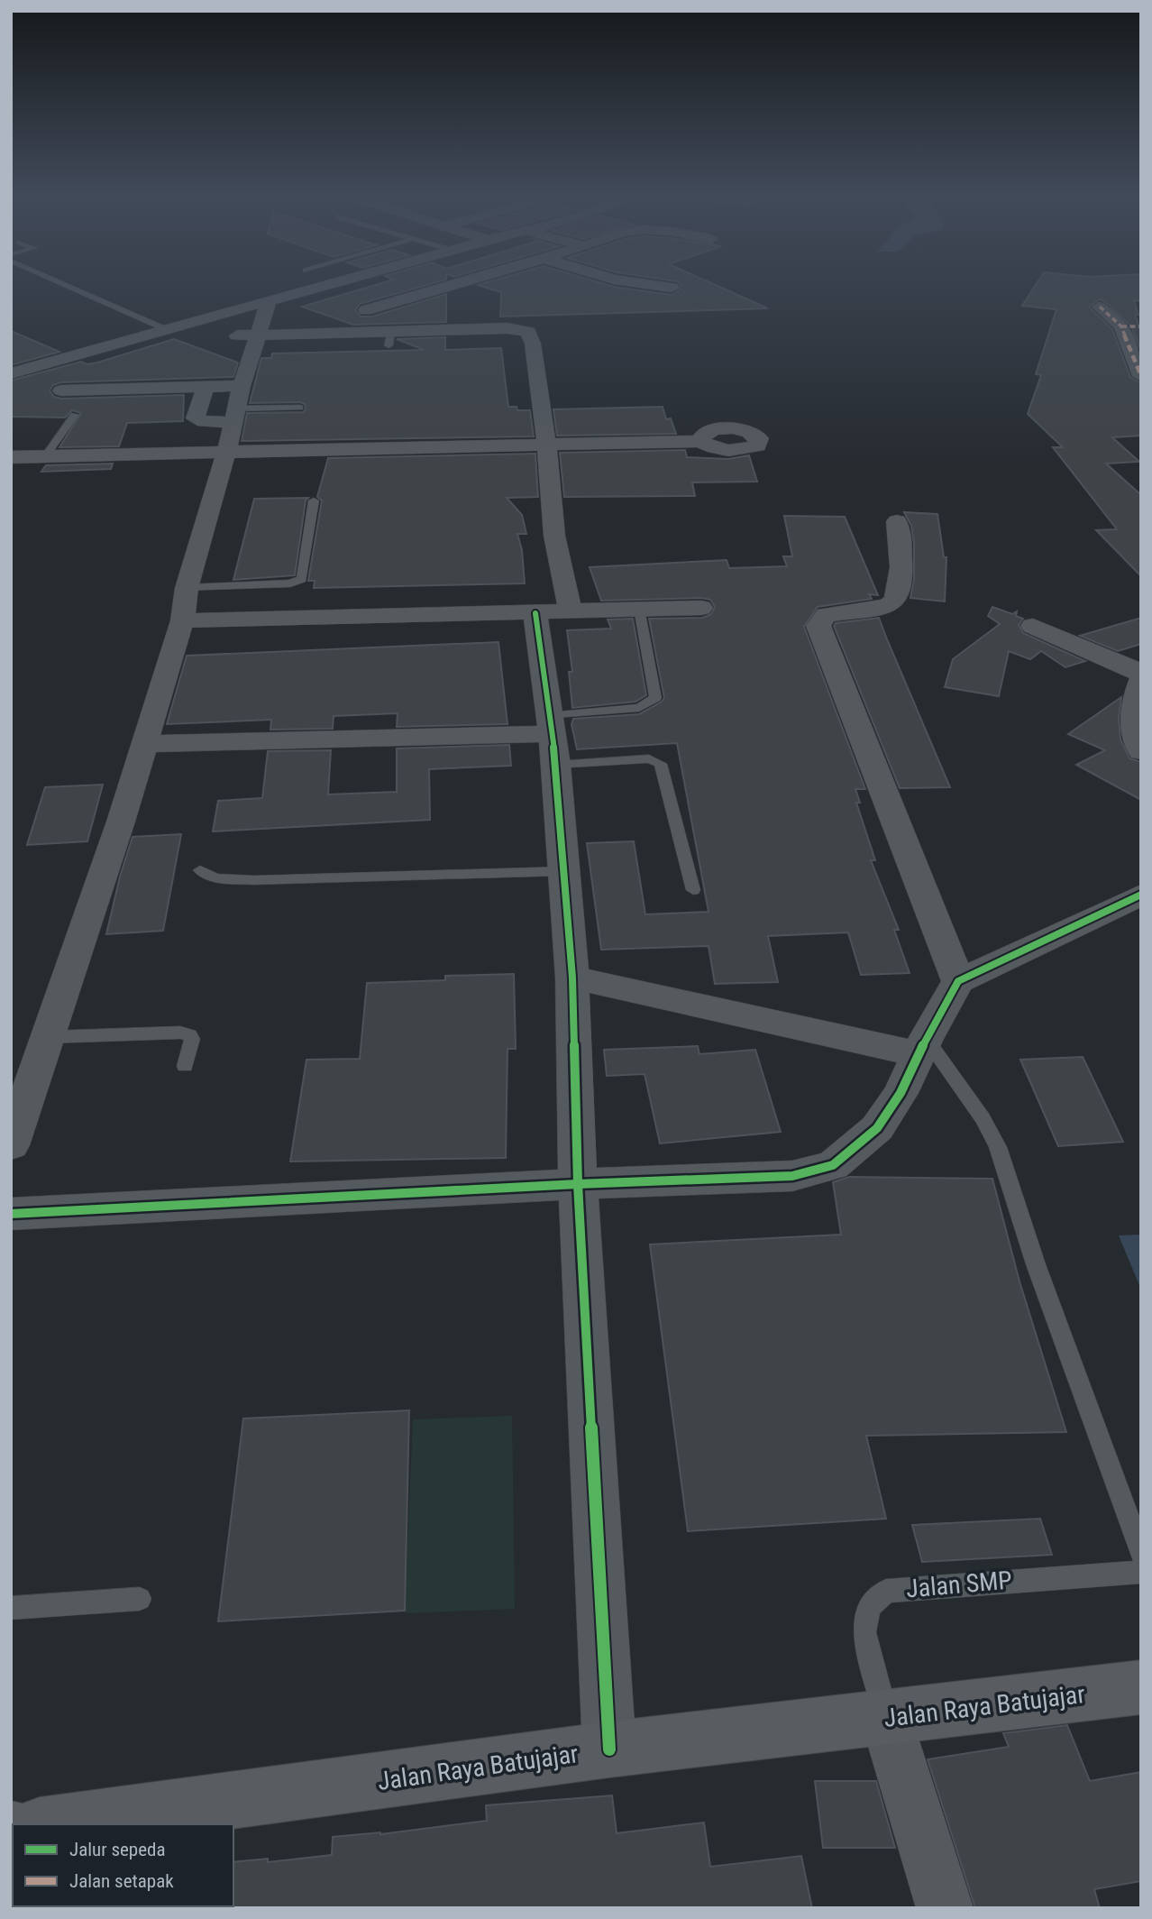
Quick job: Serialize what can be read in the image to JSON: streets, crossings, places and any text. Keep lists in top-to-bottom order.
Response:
{
  "streets": {
    "highway": ["Jalan Raya Batujajar"],
    "street": ["Jalan SMP"]
  },
  "crossings": [
    ["Jalan SMP", "Jalan Raya Batujajar"]
  ],
  "legend": ["Jalur sepeda", "Jalan setapak"]
}
